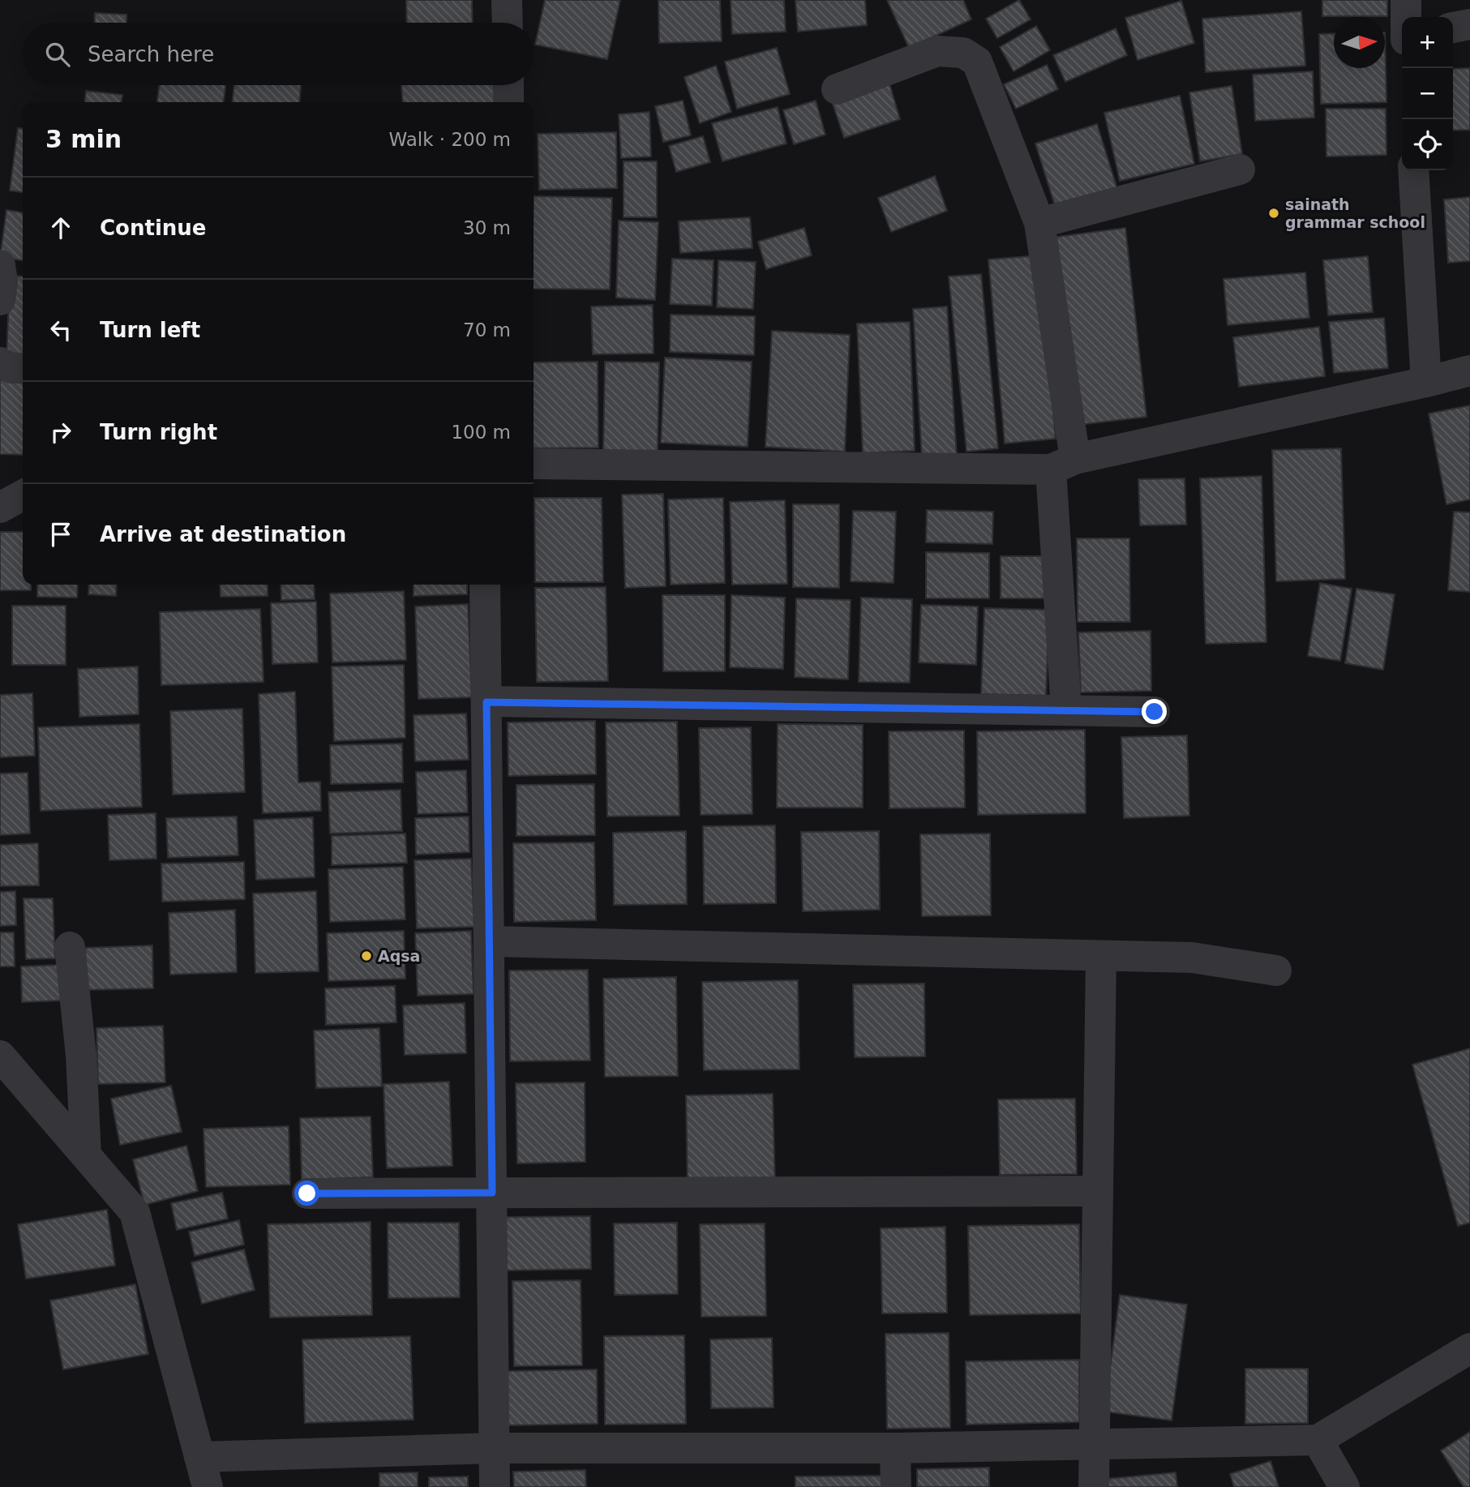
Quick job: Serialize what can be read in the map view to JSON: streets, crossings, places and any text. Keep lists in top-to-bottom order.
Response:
{
  "places": ["sainath grammar school", "Aqsa"],
  "north": "right",
  "page": {
    "map_buttons": ["+", "−"],
    "search": "Search here",
    "heading": ["3 min", "Walk · 200 m"],
    "list": [
      ["Continue", "30 m"],
      ["Turn left", "70 m"],
      ["Turn right", "100 m"],
      "Arrive at destination"
    ]
  }
}
